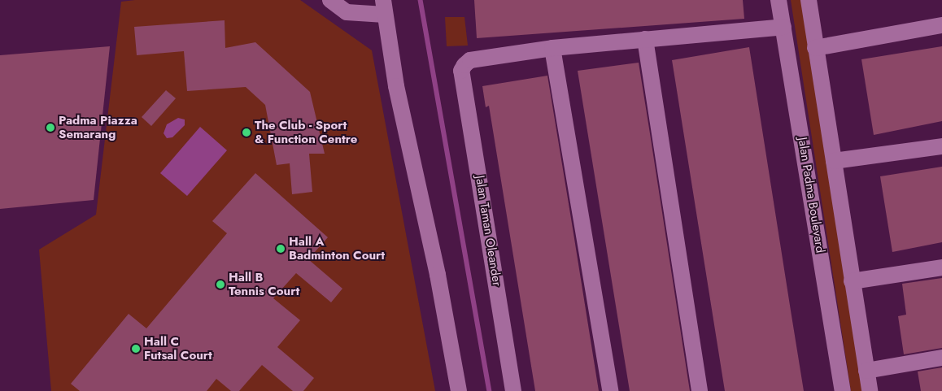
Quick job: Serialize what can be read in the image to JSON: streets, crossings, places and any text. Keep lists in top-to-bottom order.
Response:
{
  "streets": {
    "street": ["Jalan Padma Boulevard", "Jalan Taman Oleander"]
  },
  "places": [
    "Padma Piazza Semarang",
    "The Club - Sport & Function Centre",
    "Hall A Badminton Court",
    "Hall B Tennis Court",
    "Hall C Futsal Court"
  ]
}
